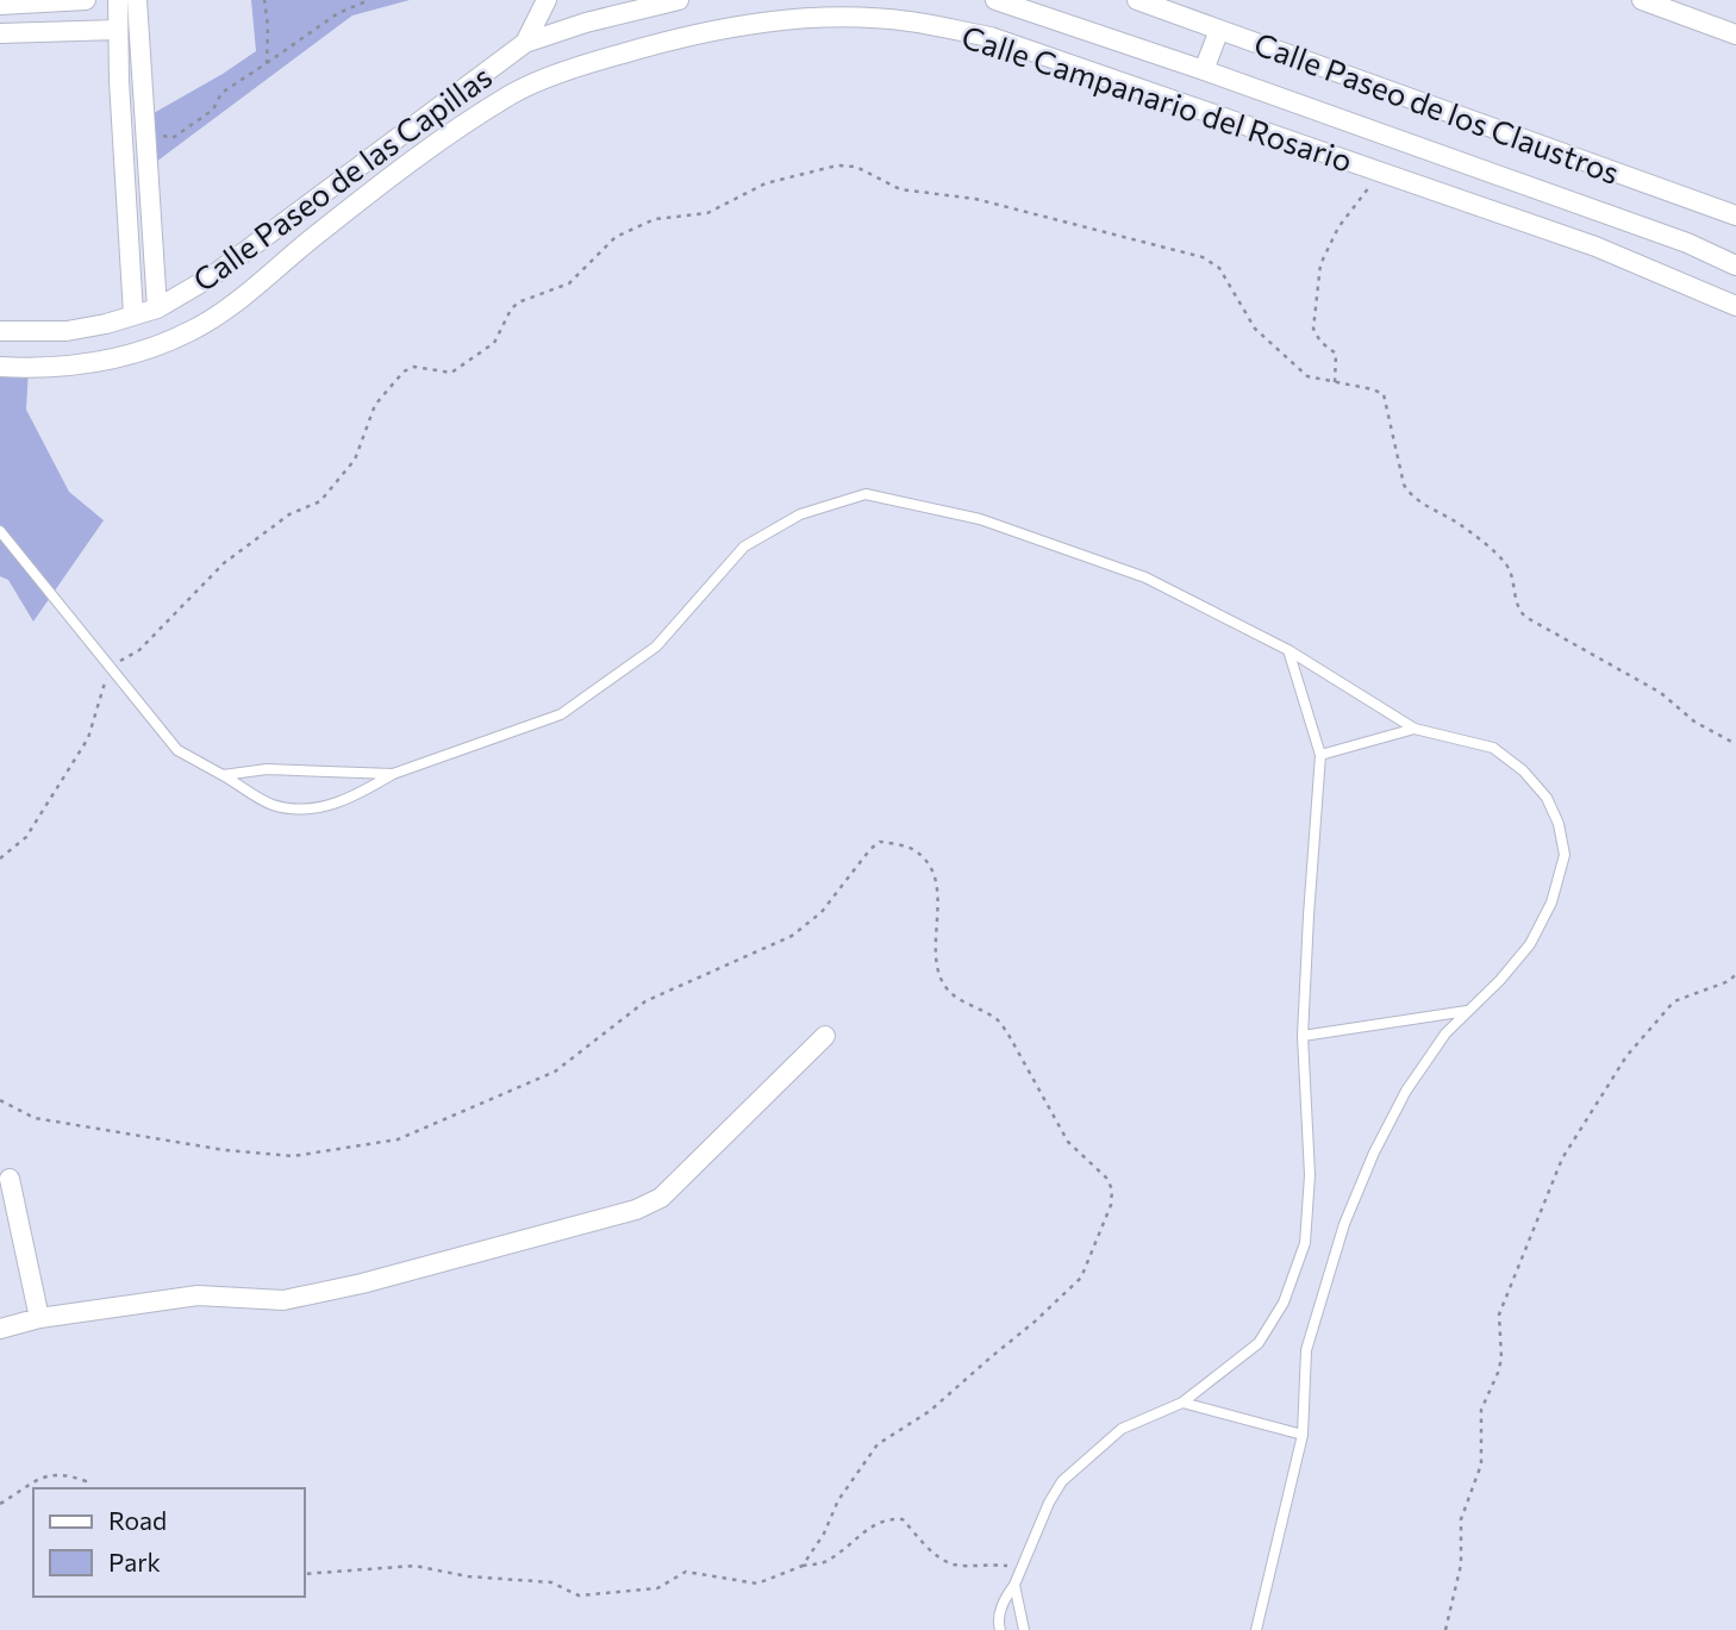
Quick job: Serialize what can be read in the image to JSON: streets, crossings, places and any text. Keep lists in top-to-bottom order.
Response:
{
  "streets": {
    "street": ["Calle Campanario del Rosario", "Calle Paseo de los Claustros", "Calle Paseo de las Capillas"]
  },
  "legend": ["Road", "Park"]
}
